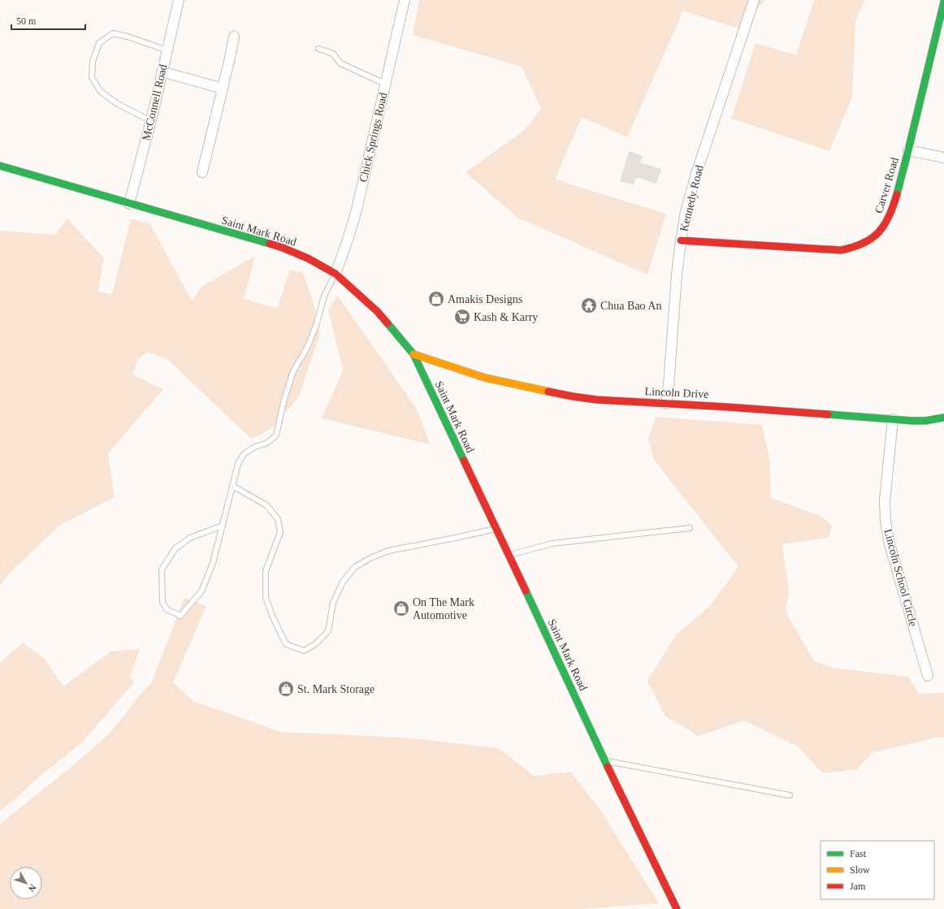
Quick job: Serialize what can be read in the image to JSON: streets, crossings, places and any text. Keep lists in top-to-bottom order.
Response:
{
  "streets": {
    "street": [
      "McConnell Road",
      "Chick Springs Road",
      "Carver Road",
      "Kennedy Road",
      "Saint Mark Road",
      "Lincoln Drive",
      "Lincoln School Circle"
    ]
  },
  "crossings": [
    ["McConnell Road", "Saint Mark Road"],
    ["Chick Springs Road", "Saint Mark Road"],
    ["Carver Road", "Kennedy Road"],
    ["Kennedy Road", "Lincoln Drive"],
    ["Saint Mark Road", "Lincoln Drive"],
    ["Lincoln Drive", "Lincoln School Circle"]
  ],
  "places": {
    "shop": ["Amakis Designs", "On The Mark Automotive", "St. Mark Storage"],
    "temple": ["Chua Bao An"],
    "supermarket": ["Kash & Karry"]
  },
  "legend": ["Fast", "Slow", "Jam"],
  "scale_bar": "50 m",
  "north": "bottom right"
}
